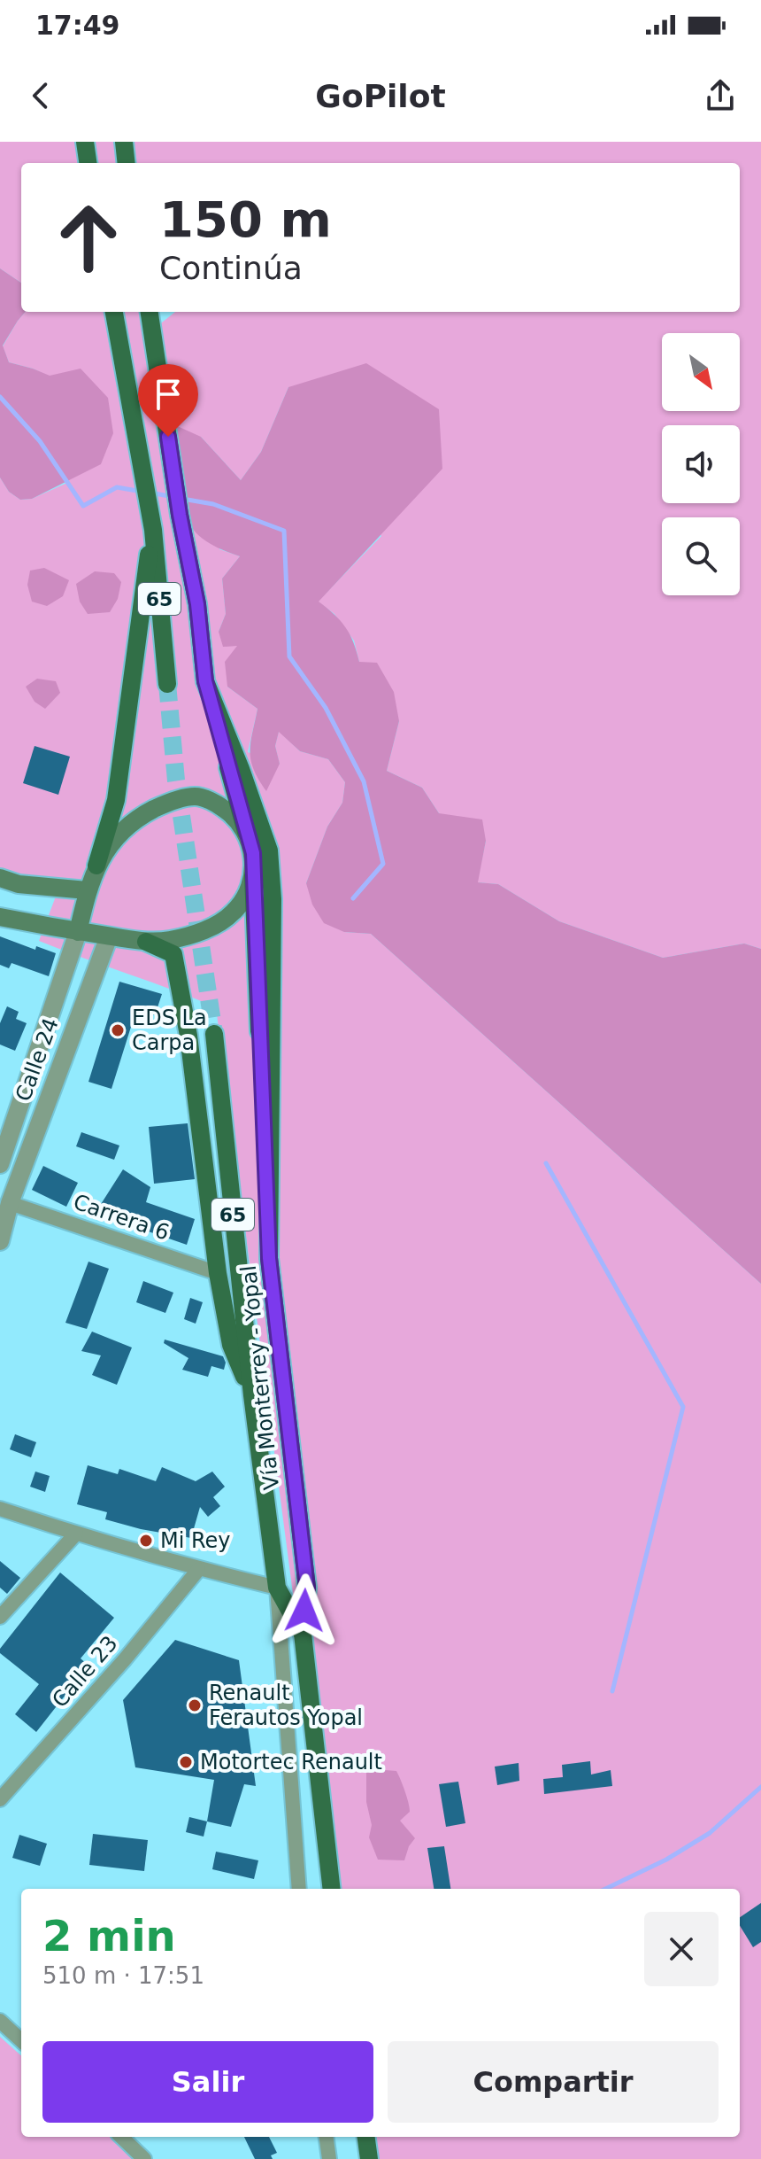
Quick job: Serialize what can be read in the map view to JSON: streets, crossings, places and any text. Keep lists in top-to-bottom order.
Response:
{
  "streets": {
    "main road": ["65", "Vía Monterrey - Yopal"],
    "street": ["Calle 24", "Carrera 6", "Calle 23"]
  },
  "crossings": [
    ["65", "Vía Monterrey - Yopal"],
    ["Calle 24", "Carrera 6"]
  ],
  "places": [
    "EDS La Carpa",
    "Mi Rey",
    "Renault Ferautos Yopal",
    "Motortec Renault"
  ],
  "north": "bottom right",
  "page": {
    "status": "17:49",
    "header": "GoPilot",
    "turn": ["150 m", "Continúa"],
    "heading": ["2 min", "510 m · 17:51"],
    "buttons": ["Salir", "Compartir"]
  }
}
